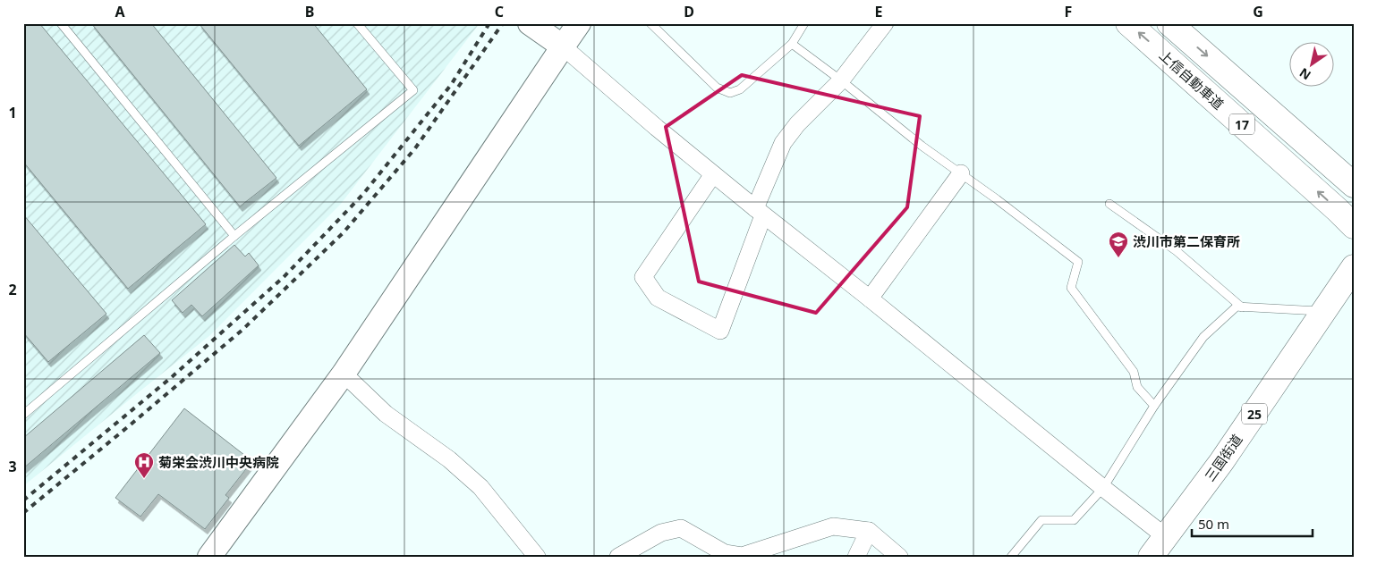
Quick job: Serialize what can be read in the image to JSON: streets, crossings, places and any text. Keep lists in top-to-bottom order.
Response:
{
  "streets": {
    "main road": [
      "上信自動車道",
      "17",
      "25",
      "三国街道"
    ]
  },
  "places": {
    "school or university": ["渋川市第二保育所"],
    "hospital": ["菊栄会渋川中央病院"]
  },
  "scale_bar": "50 m",
  "north": "bottom left",
  "grid": {
    "columns": [
      "A",
      "B",
      "C",
      "D",
      "E",
      "F",
      "G"
    ],
    "rows": ["1", "2", "3"]
  }
}
